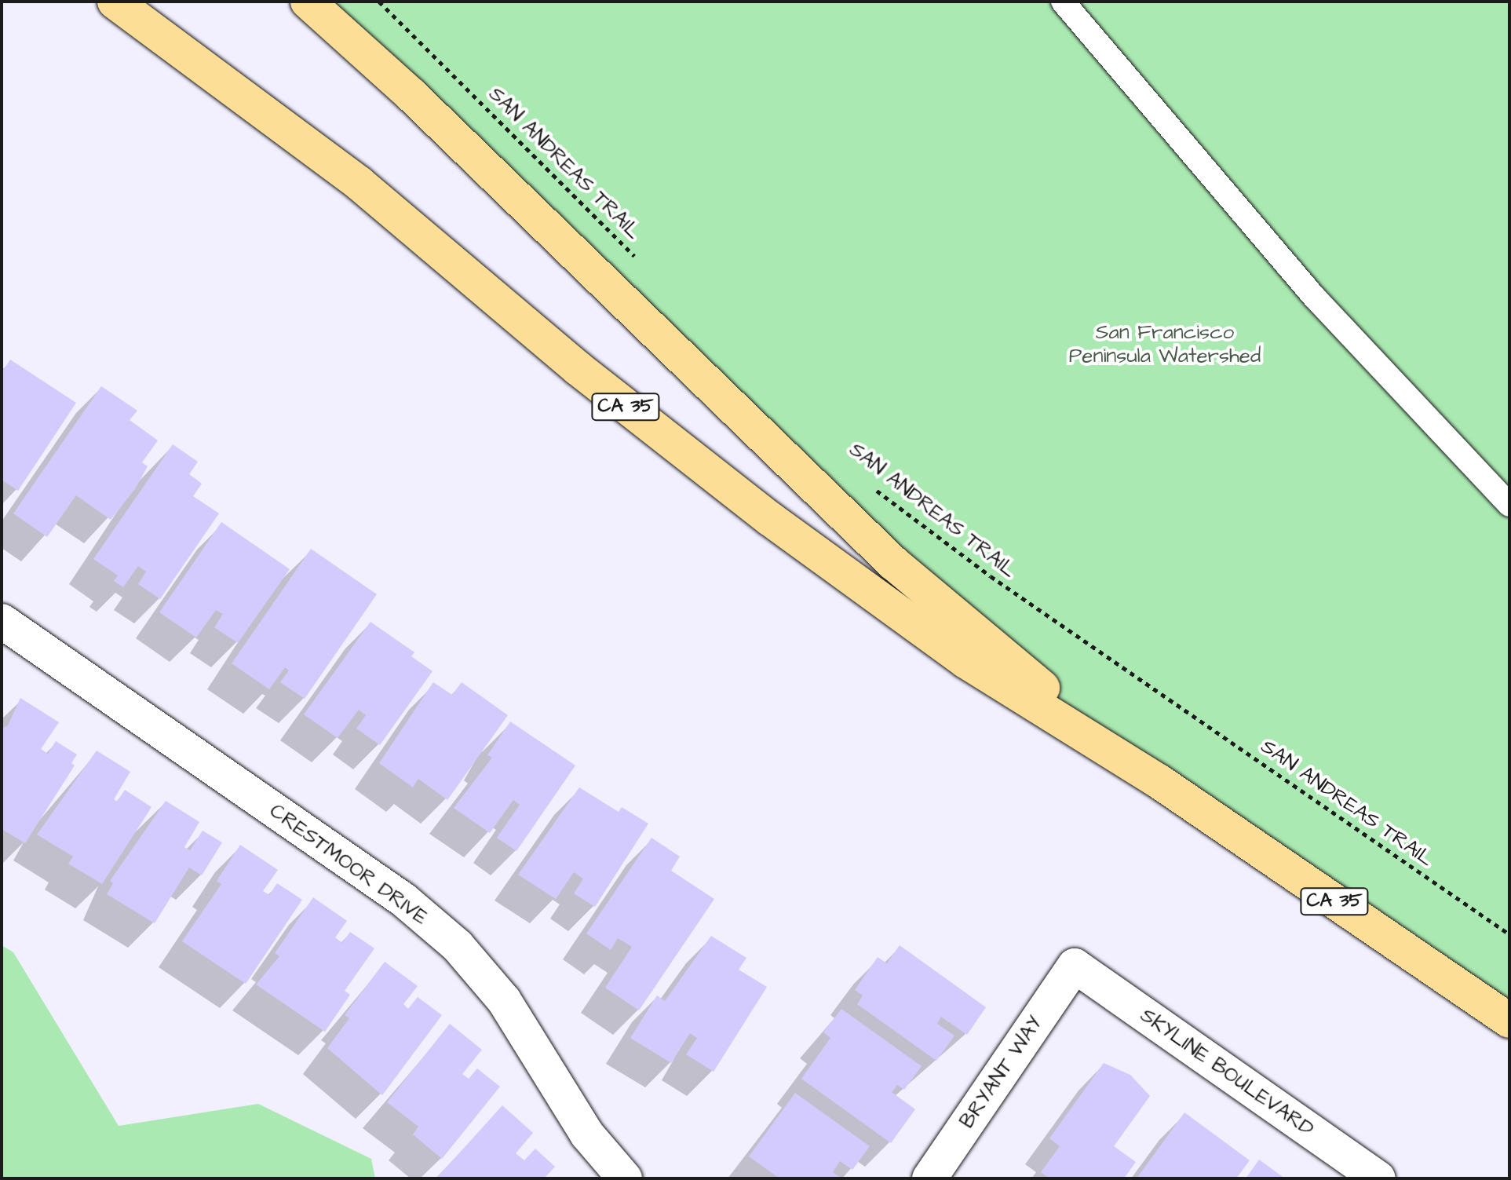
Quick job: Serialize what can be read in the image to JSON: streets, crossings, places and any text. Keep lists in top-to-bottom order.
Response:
{
  "streets": {
    "main road": ["CA 35"],
    "street": ["CRESTMOOR DRIVE", "BRYANT WAY", "SKYLINE BOULEVARD"],
    "path": ["SAN ANDREAS TRAIL"]
  },
  "crossings": [
    ["BRYANT WAY", "SKYLINE BOULEVARD"]
  ],
  "parks": ["San Francisco Peninsula Watershed"]
}
